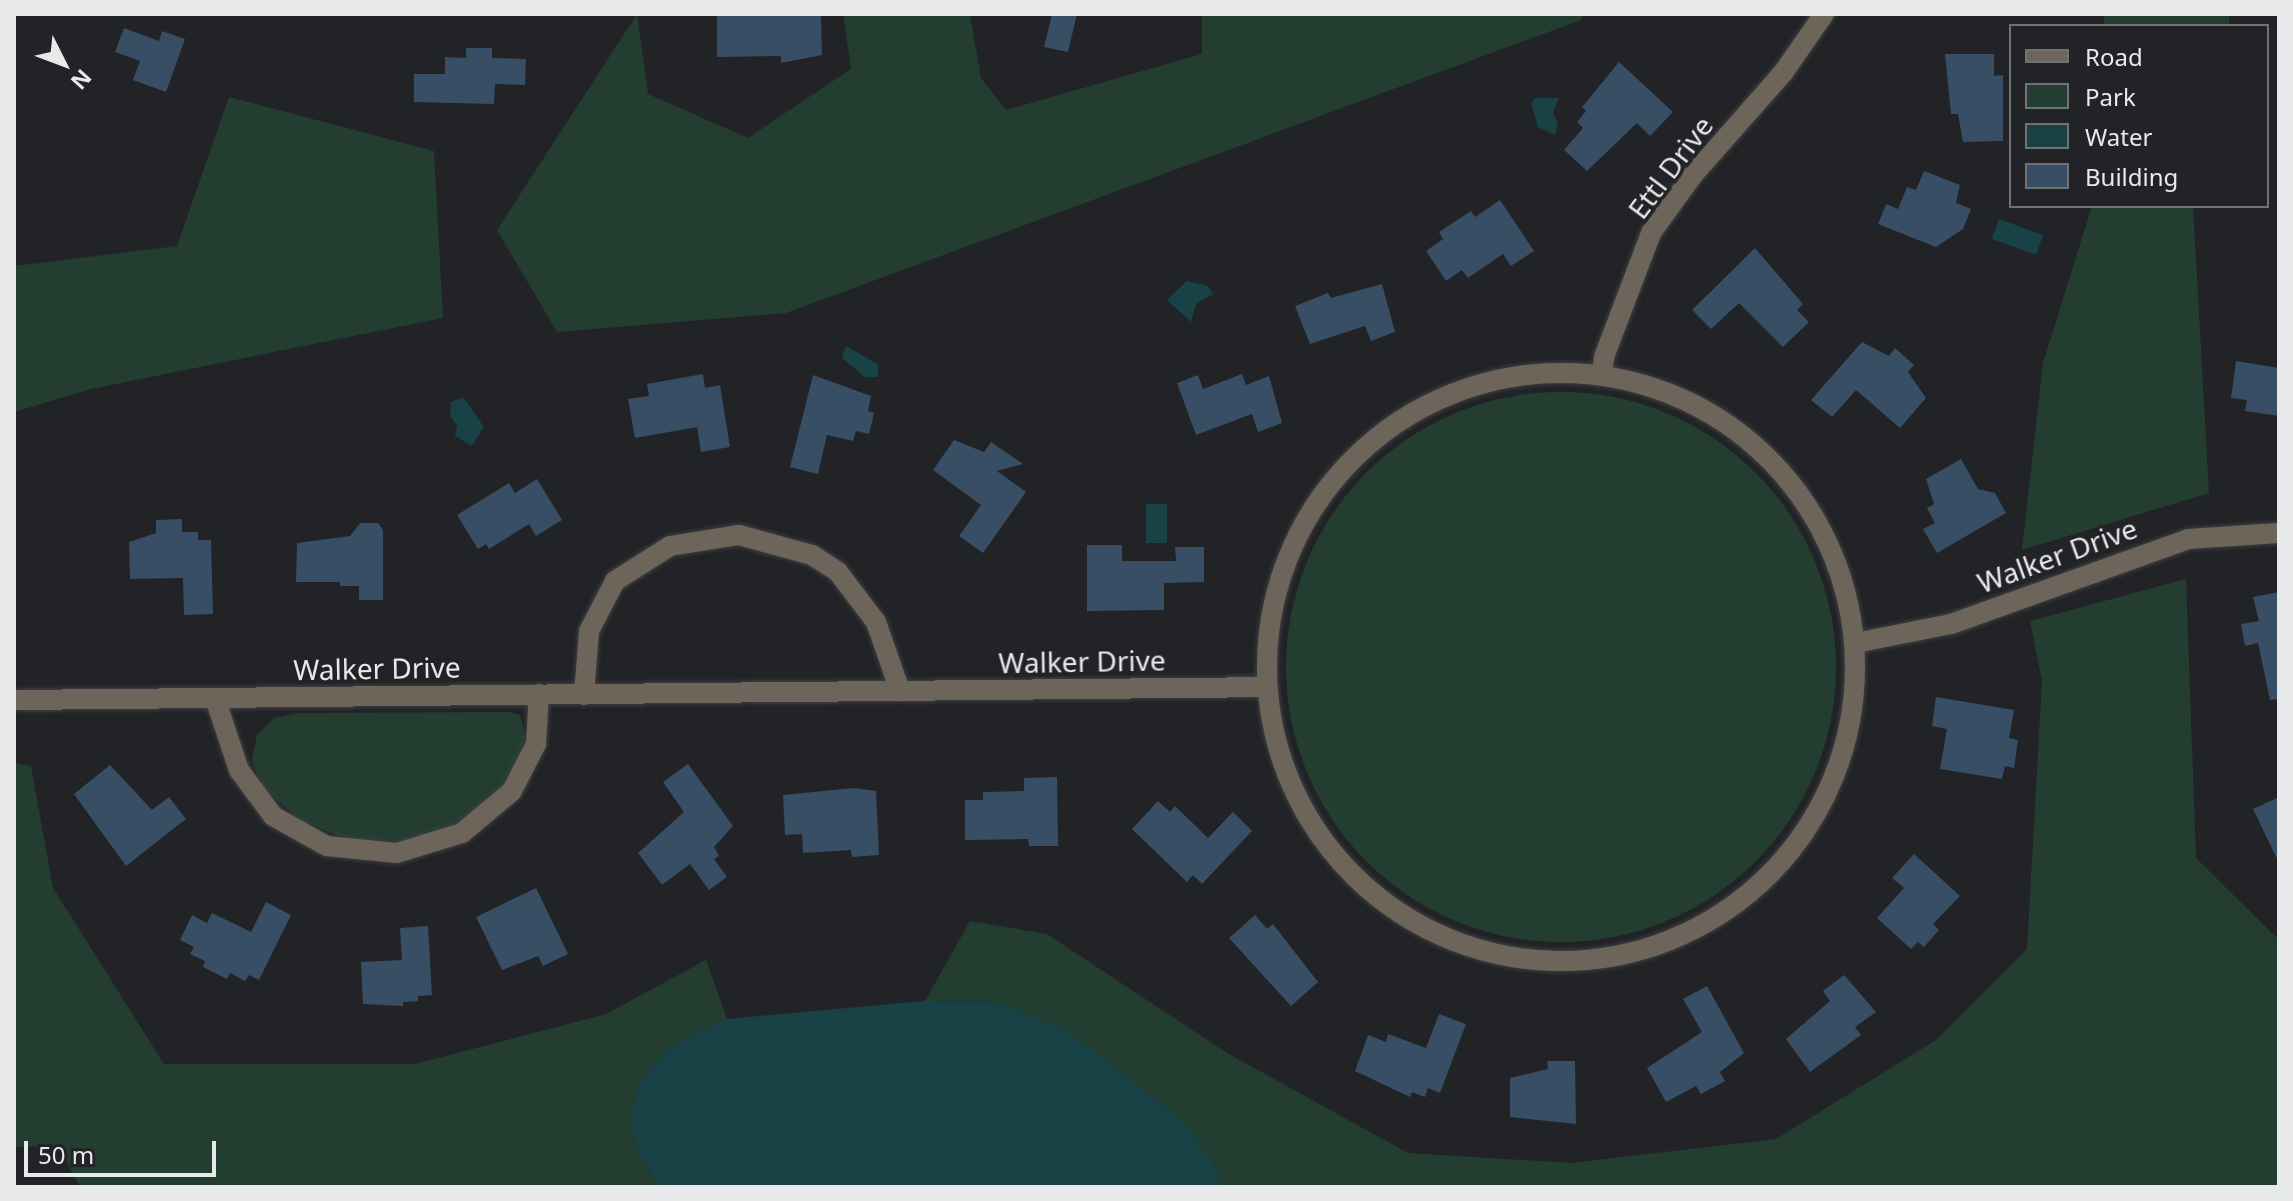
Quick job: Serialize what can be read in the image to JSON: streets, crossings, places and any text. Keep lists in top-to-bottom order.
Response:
{
  "streets": {
    "street": ["Ettl Drive", "Walker Drive"]
  },
  "legend": [
    "Road",
    "Park",
    "Water",
    "Building"
  ],
  "scale_bar": "50 m",
  "north": "bottom right"
}
